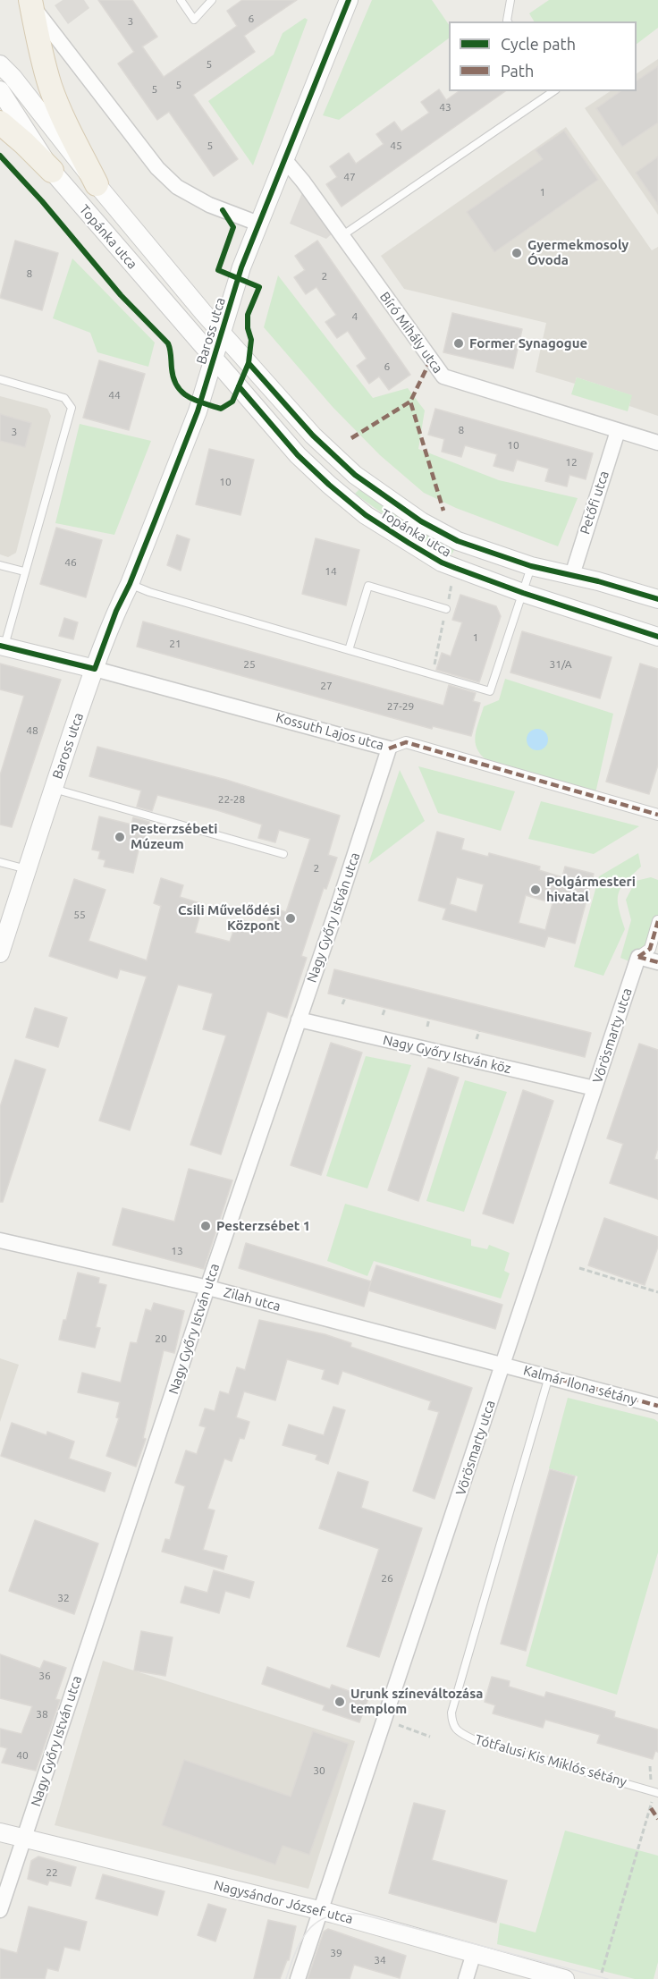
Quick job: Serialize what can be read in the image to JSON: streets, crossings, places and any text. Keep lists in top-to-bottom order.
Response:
{
  "streets": {
    "street": [
      "Topánka utca",
      "Baross utca",
      "Bíró Mihály utca",
      "Petőfi utca",
      "Kossuth Lajos utca",
      "Nagy Győry István utca",
      "Vörösmarty utca",
      "Nagy Győry István köz",
      "Zilah utca",
      "Kalmár Ilona sétány",
      "Nagysándor József utca"
    ],
    "lane": ["Tótfalusi Kis Miklós sétány"]
  },
  "crossings": [
    ["Topánka utca", "Baross utca"],
    ["Topánka utca", "Petőfi utca"],
    ["Baross utca", "Bíró Mihály utca"],
    ["Baross utca", "Kossuth Lajos utca"],
    ["Bíró Mihály utca", "Petőfi utca"],
    ["Kossuth Lajos utca", "Nagy Győry István utca"],
    ["Nagy Győry István utca", "Nagy Győry István köz"],
    ["Nagy Győry István utca", "Zilah utca"],
    ["Nagy Győry István utca", "Nagysándor József utca"],
    ["Vörösmarty utca", "Nagy Győry István köz"],
    ["Vörösmarty utca", "Zilah utca"],
    ["Vörösmarty utca", "Kalmár Ilona sétány"],
    ["Vörösmarty utca", "Nagysándor József utca"],
    ["Zilah utca", "Kalmár Ilona sétány"],
    ["Kalmár Ilona sétány", "Tótfalusi Kis Miklós sétány"]
  ],
  "places": [
    "Gyermekmosoly Óvoda",
    "Former Synagogue",
    "Pesterzsébeti Múzeum",
    "Polgármesteri hivatal",
    "Csili Művelődési Központ",
    "Pesterzsébet 1",
    "Urunk színeváltozása templom"
  ],
  "house_numbers": [
    "6",
    "3",
    "5",
    "5",
    "5",
    "43",
    "5",
    "45",
    "47",
    "1",
    "8",
    "2",
    "4",
    "6",
    "44",
    "8",
    "3",
    "10",
    "12",
    "10",
    "46",
    "14",
    "1",
    "21",
    "25",
    "31/A",
    "27",
    "27-29",
    "48",
    "22-28",
    "2",
    "55",
    "13",
    "20",
    "26",
    "32",
    "36",
    "38",
    "40",
    "30",
    "22",
    "39",
    "34"
  ],
  "legend": ["Cycle path", "Path"]
}
